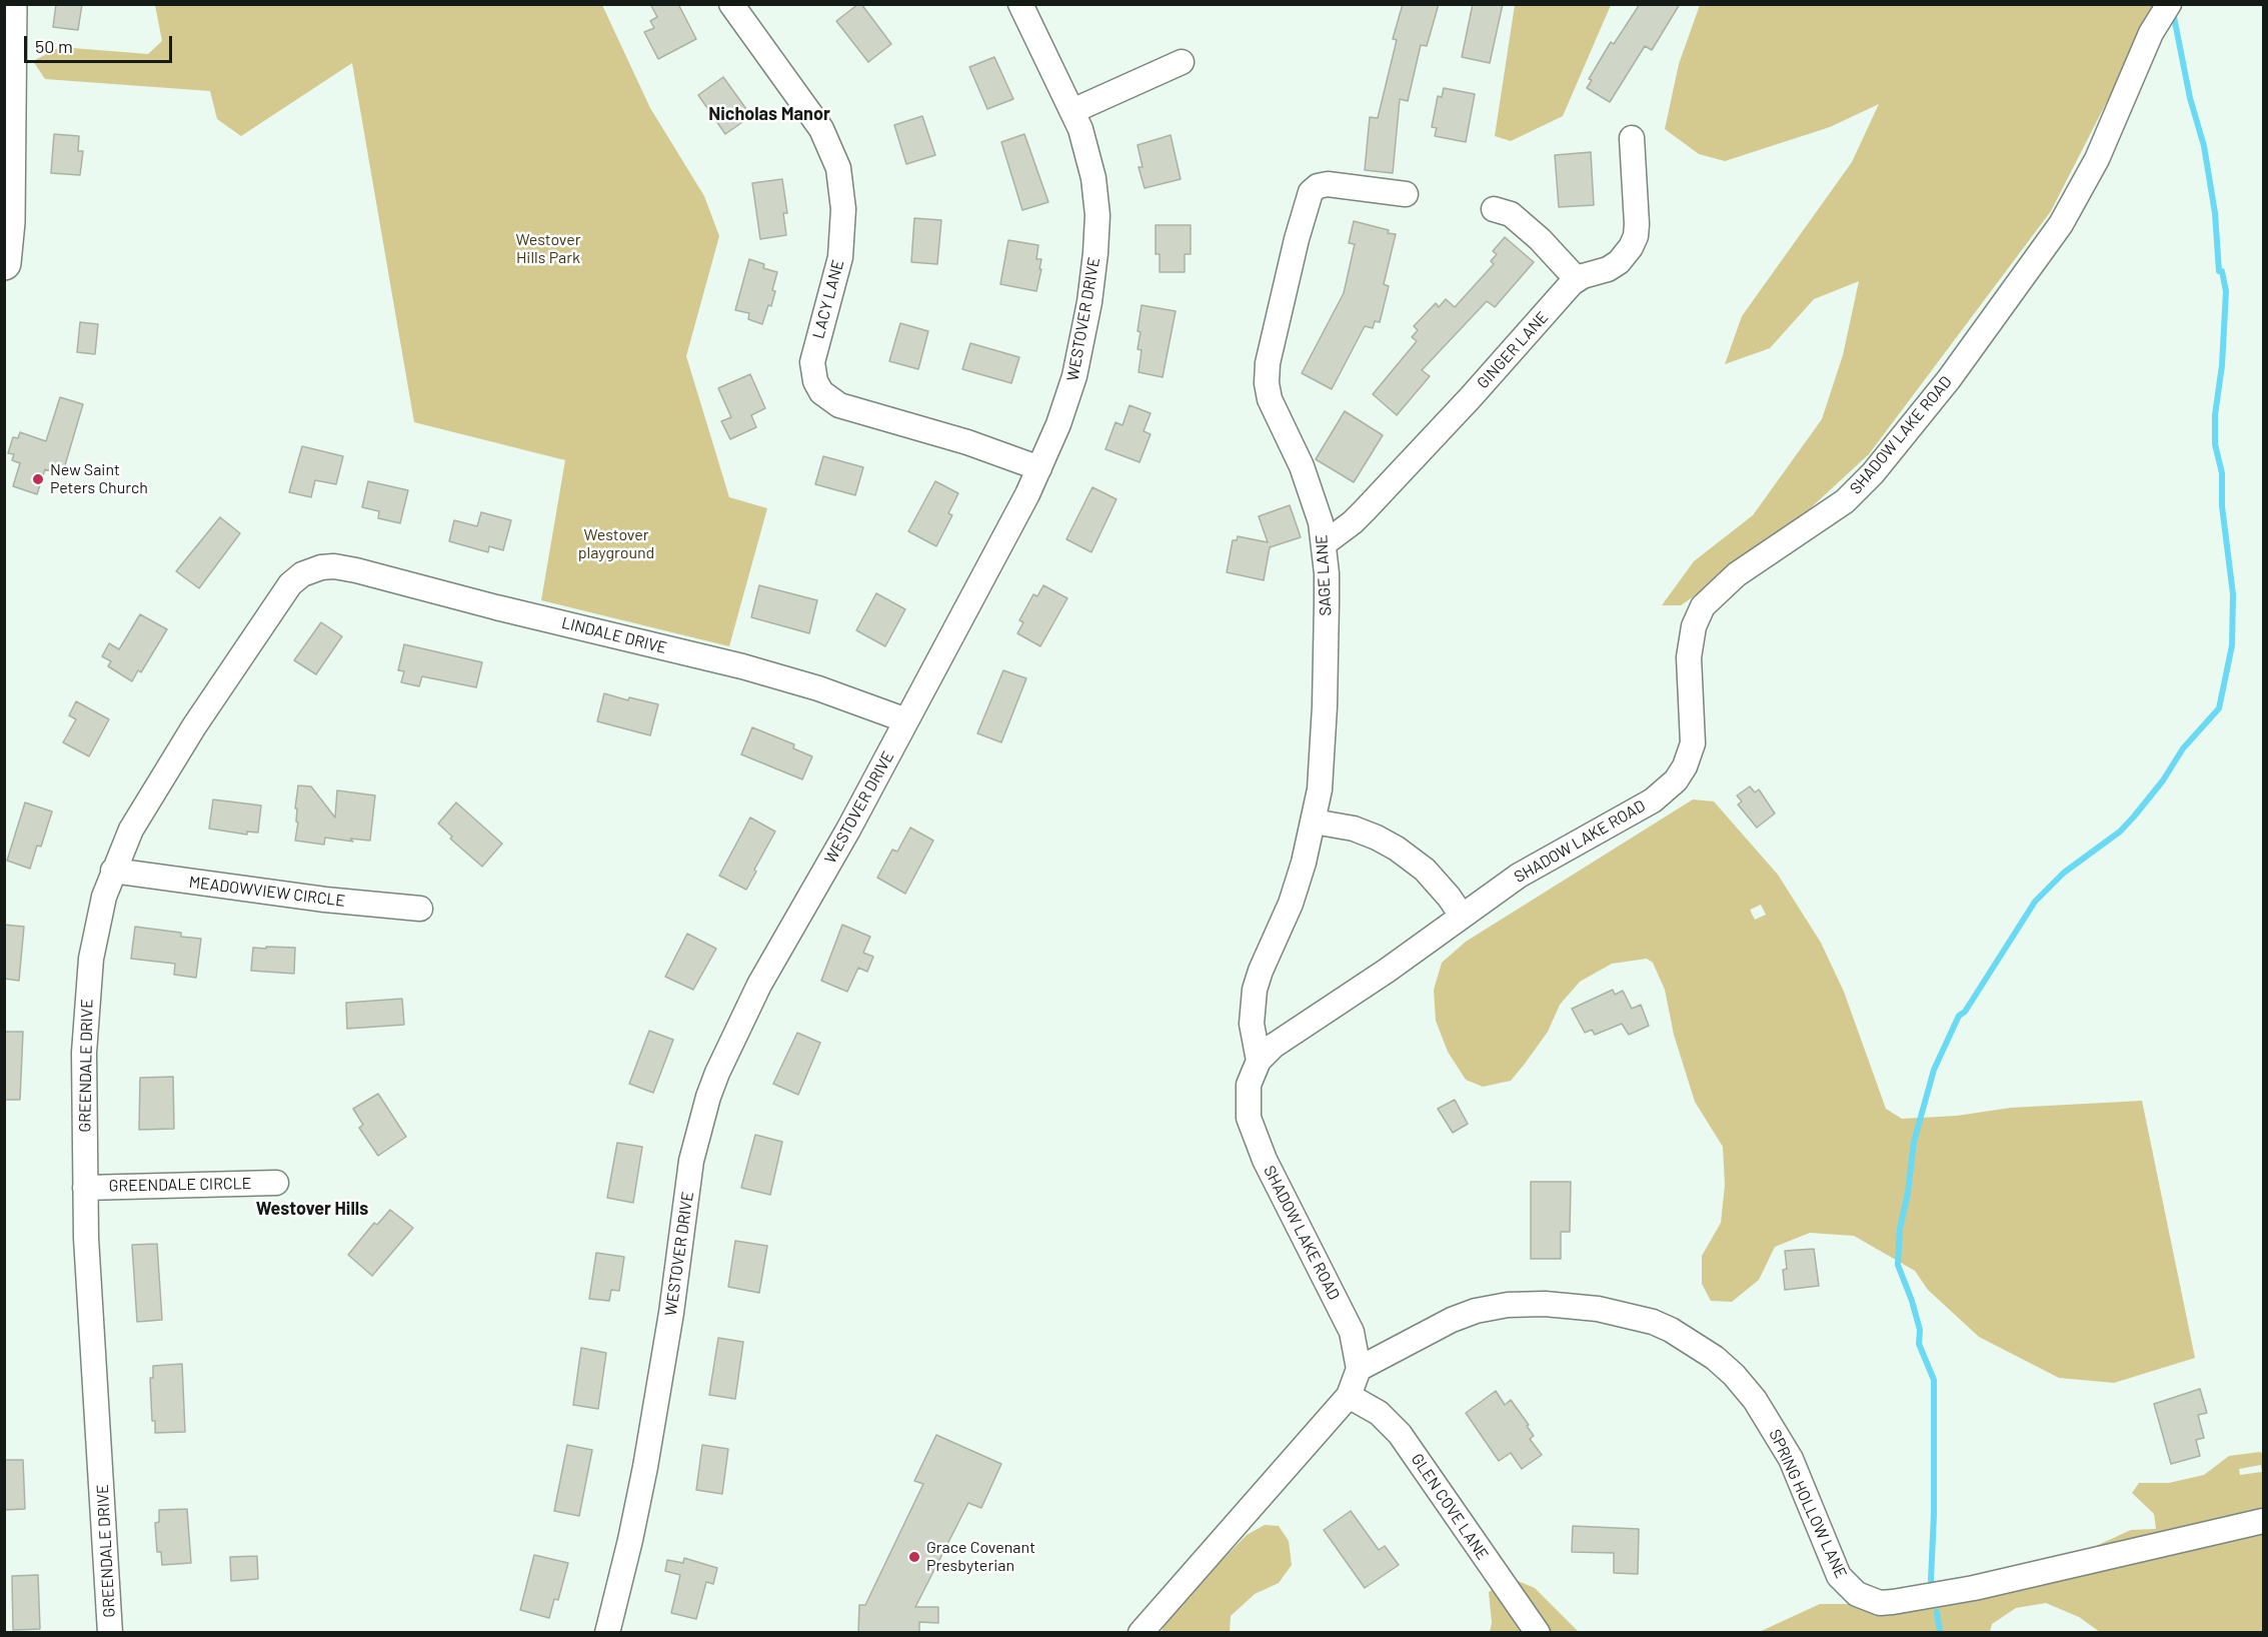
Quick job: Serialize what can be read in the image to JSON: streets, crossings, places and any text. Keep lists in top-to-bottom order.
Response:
{
  "streets": {
    "street": [
      "LACY LANE",
      "WESTOVER DRIVE",
      "GINGER LANE",
      "SHADOW LAKE ROAD",
      "SAGE LANE",
      "LINDALE DRIVE",
      "MEADOWVIEW CIRCLE",
      "GREENDALE DRIVE",
      "GREENDALE CIRCLE",
      "SPRING HOLLOW LANE",
      "GLEN COVE LANE"
    ]
  },
  "crossings": [
    ["LACY LANE", "WESTOVER DRIVE"],
    ["WESTOVER DRIVE", "LINDALE DRIVE"],
    ["GINGER LANE", "SAGE LANE"],
    ["SHADOW LAKE ROAD", "SAGE LANE"],
    ["SHADOW LAKE ROAD", "SPRING HOLLOW LANE"],
    ["LINDALE DRIVE", "GREENDALE DRIVE"],
    ["MEADOWVIEW CIRCLE", "GREENDALE DRIVE"],
    ["GREENDALE DRIVE", "GREENDALE CIRCLE"]
  ],
  "districts": ["Nicholas Manor", "Westover Hills"],
  "parks": ["Westover Hills Park", "Westover playground"],
  "places": ["New Saint Peters Church", "Grace Covenant Presbyterian"],
  "scale_bar": "50 m"
}
